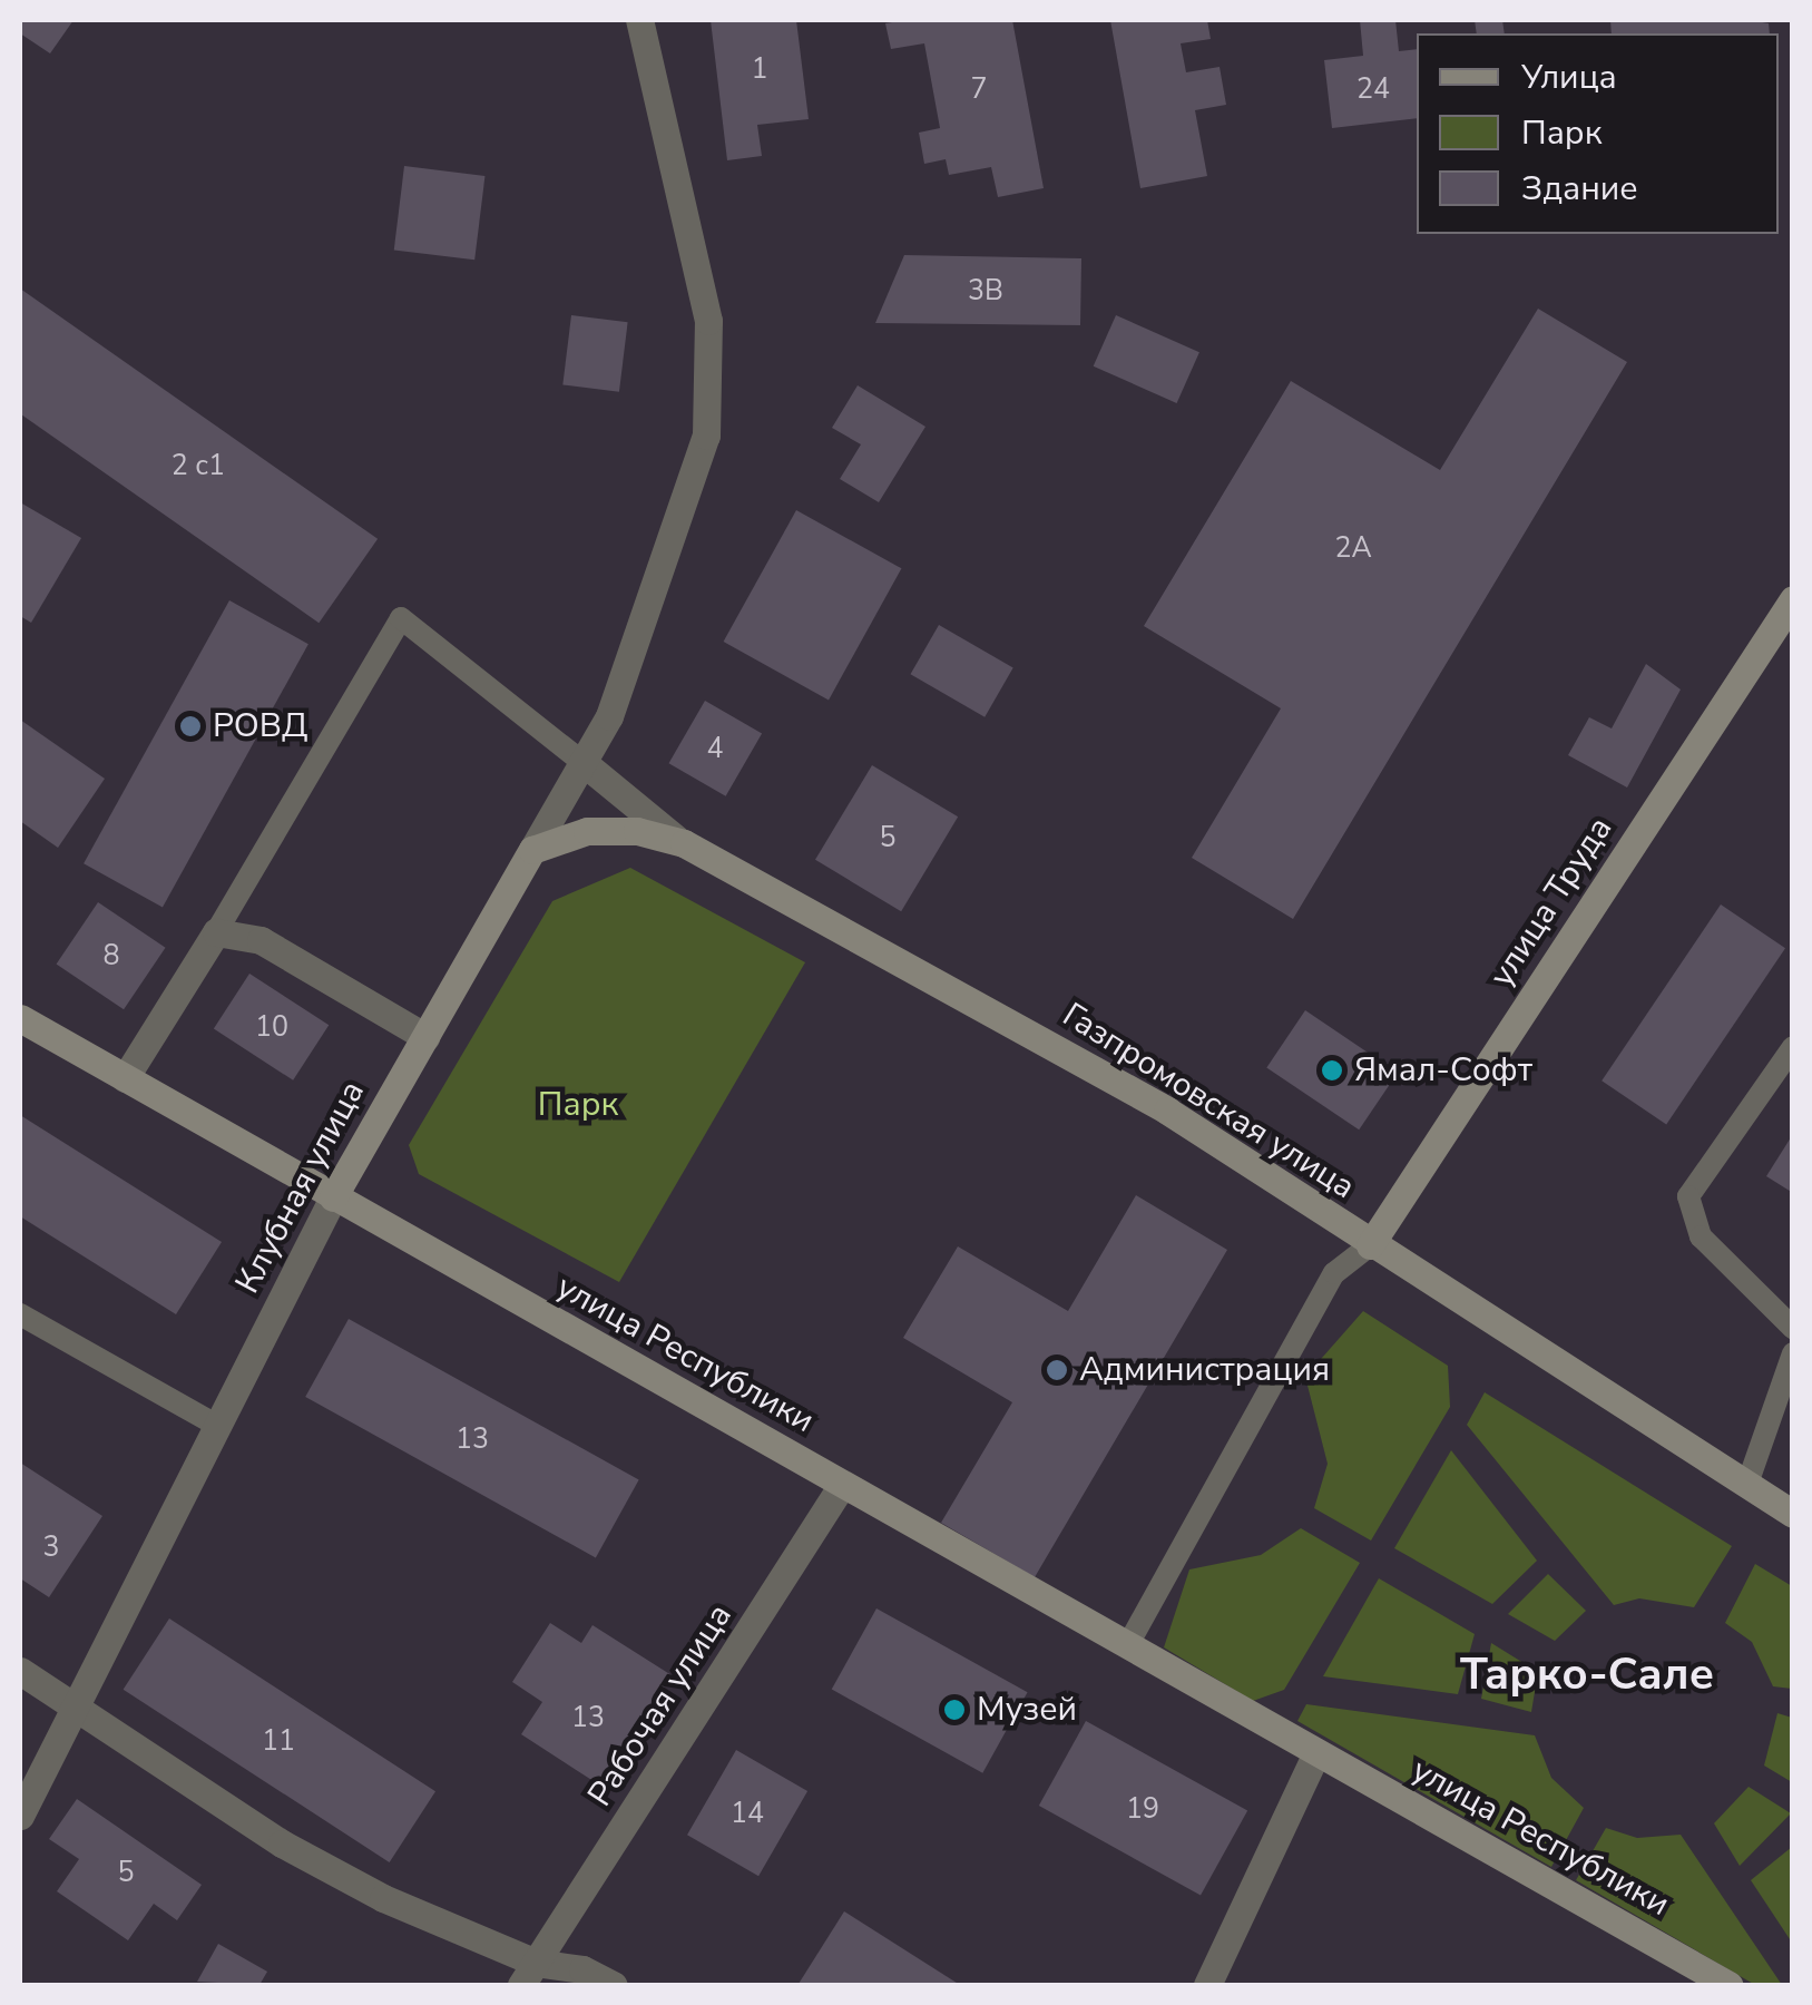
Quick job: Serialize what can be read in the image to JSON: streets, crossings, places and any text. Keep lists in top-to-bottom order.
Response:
{
  "streets": {
    "street": [
      "улица Труда",
      "Газпромовская улица",
      "Клубная улица",
      "улица Республики",
      "Рабочая улица"
    ]
  },
  "crossings": [
    ["улица Труда", "Газпромовская улица"],
    ["Клубная улица", "улица Республики"],
    ["улица Республики", "Рабочая улица"]
  ],
  "districts": ["Тарко-Сале"],
  "parks": ["Парк"],
  "places": [
    "РОВД",
    "Ямал-Софт",
    "Администрация",
    "Музей"
  ],
  "house_numbers": [
    "1",
    "7",
    "24",
    "3В",
    "2 с1",
    "2А",
    "4",
    "5",
    "8",
    "10",
    "13",
    "3",
    "13",
    "11",
    "19",
    "14",
    "5"
  ],
  "legend": ["Улица", "Парк", "Здание"]
}
